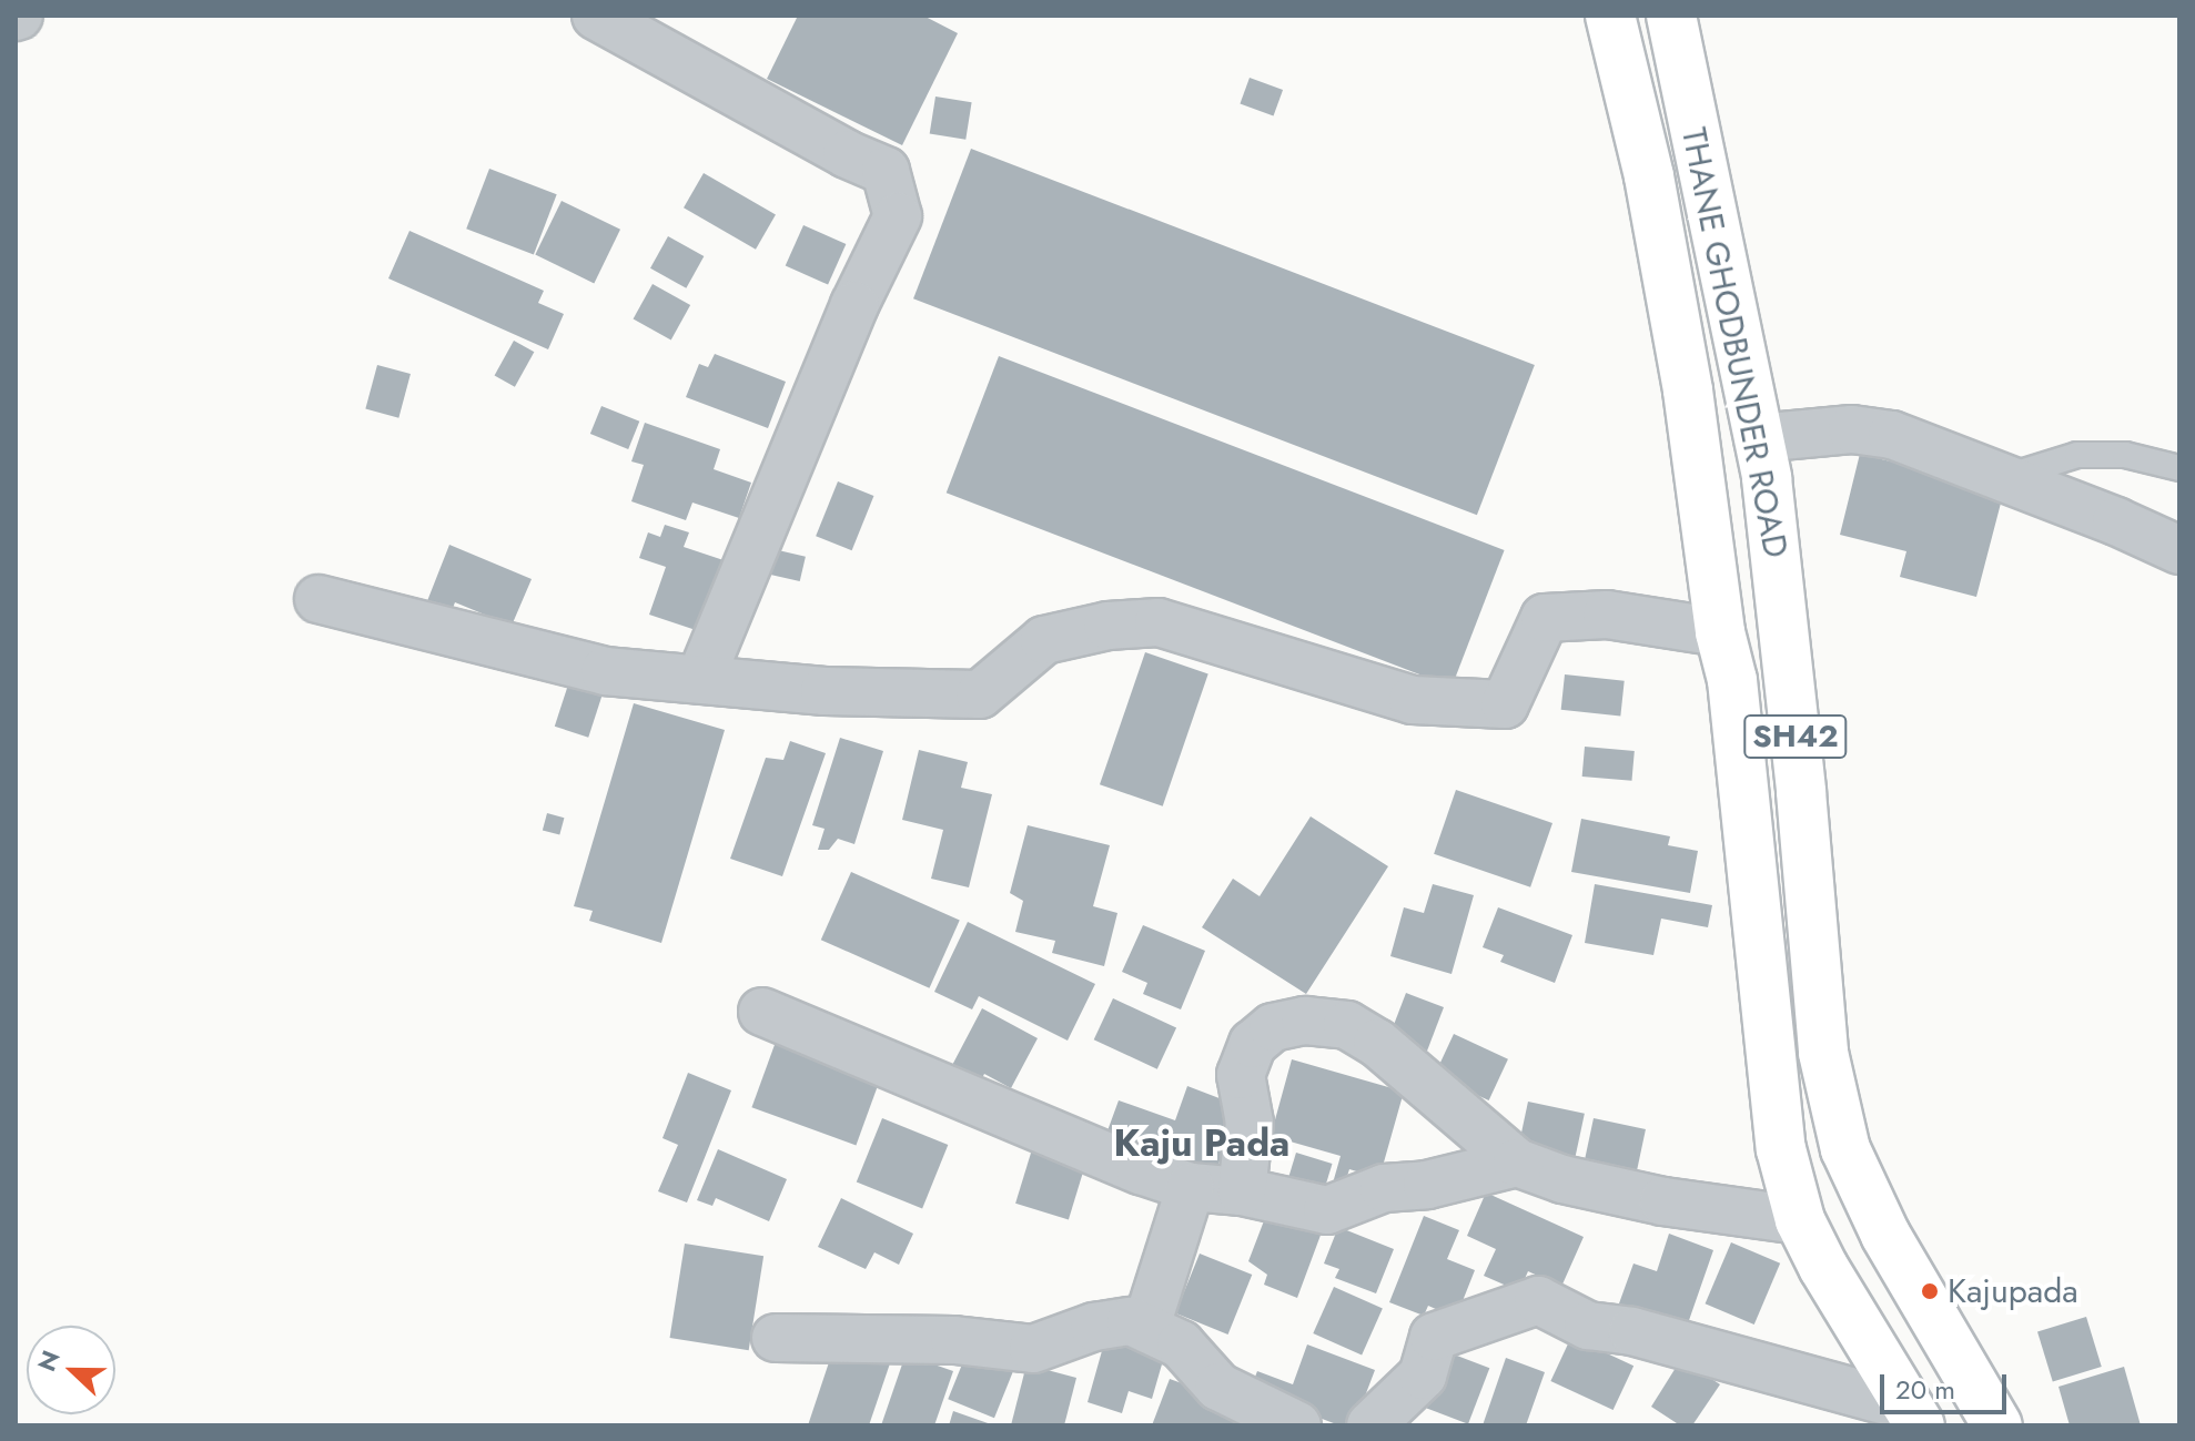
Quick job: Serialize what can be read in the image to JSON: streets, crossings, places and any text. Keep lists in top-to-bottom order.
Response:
{
  "streets": {
    "main road": ["THANE GHODBUNDER ROAD", "SH42"]
  },
  "districts": ["Kaju Pada"],
  "places": ["Kajupada"],
  "scale_bar": "20 m",
  "north": "left"
}
